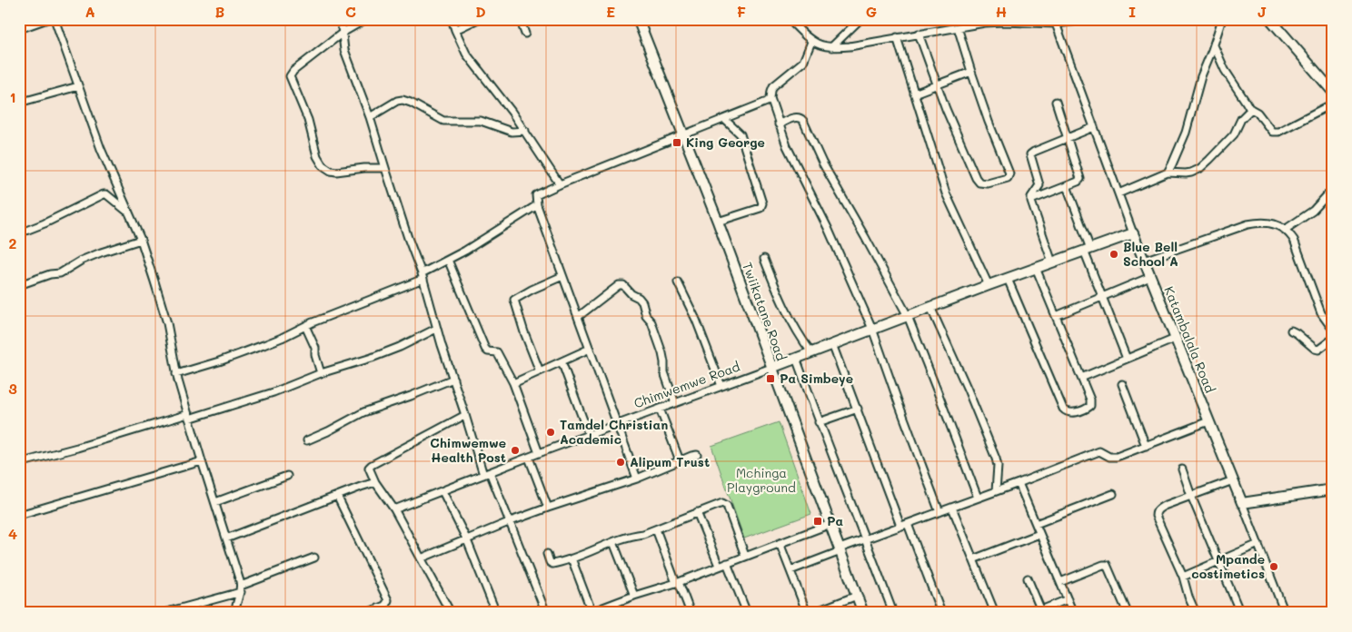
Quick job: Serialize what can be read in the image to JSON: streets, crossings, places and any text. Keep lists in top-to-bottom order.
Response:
{
  "streets": {
    "main road": ["Twiikatane Road", "Katambalala Road", "Chimwemwe Road"]
  },
  "crossings": [
    ["Twiikatane Road", "Chimwemwe Road"],
    ["Katambalala Road", "Chimwemwe Road"]
  ],
  "parks": ["Mchinga Playground"],
  "places": {
    "transit": ["King George", "Pa Simbeye", "Pa"],
    "other": [
      "Blue Bell School A",
      "Tamdel Christian Academic",
      "Chimwemwe Health Post",
      "Alipum Trust",
      "Mpande costimetics"
    ]
  },
  "grid": {
    "columns": [
      "A",
      "B",
      "C",
      "D",
      "E",
      "F",
      "G",
      "H",
      "I",
      "J"
    ],
    "rows": [
      "1",
      "2",
      "3",
      "4"
    ]
  }
}
